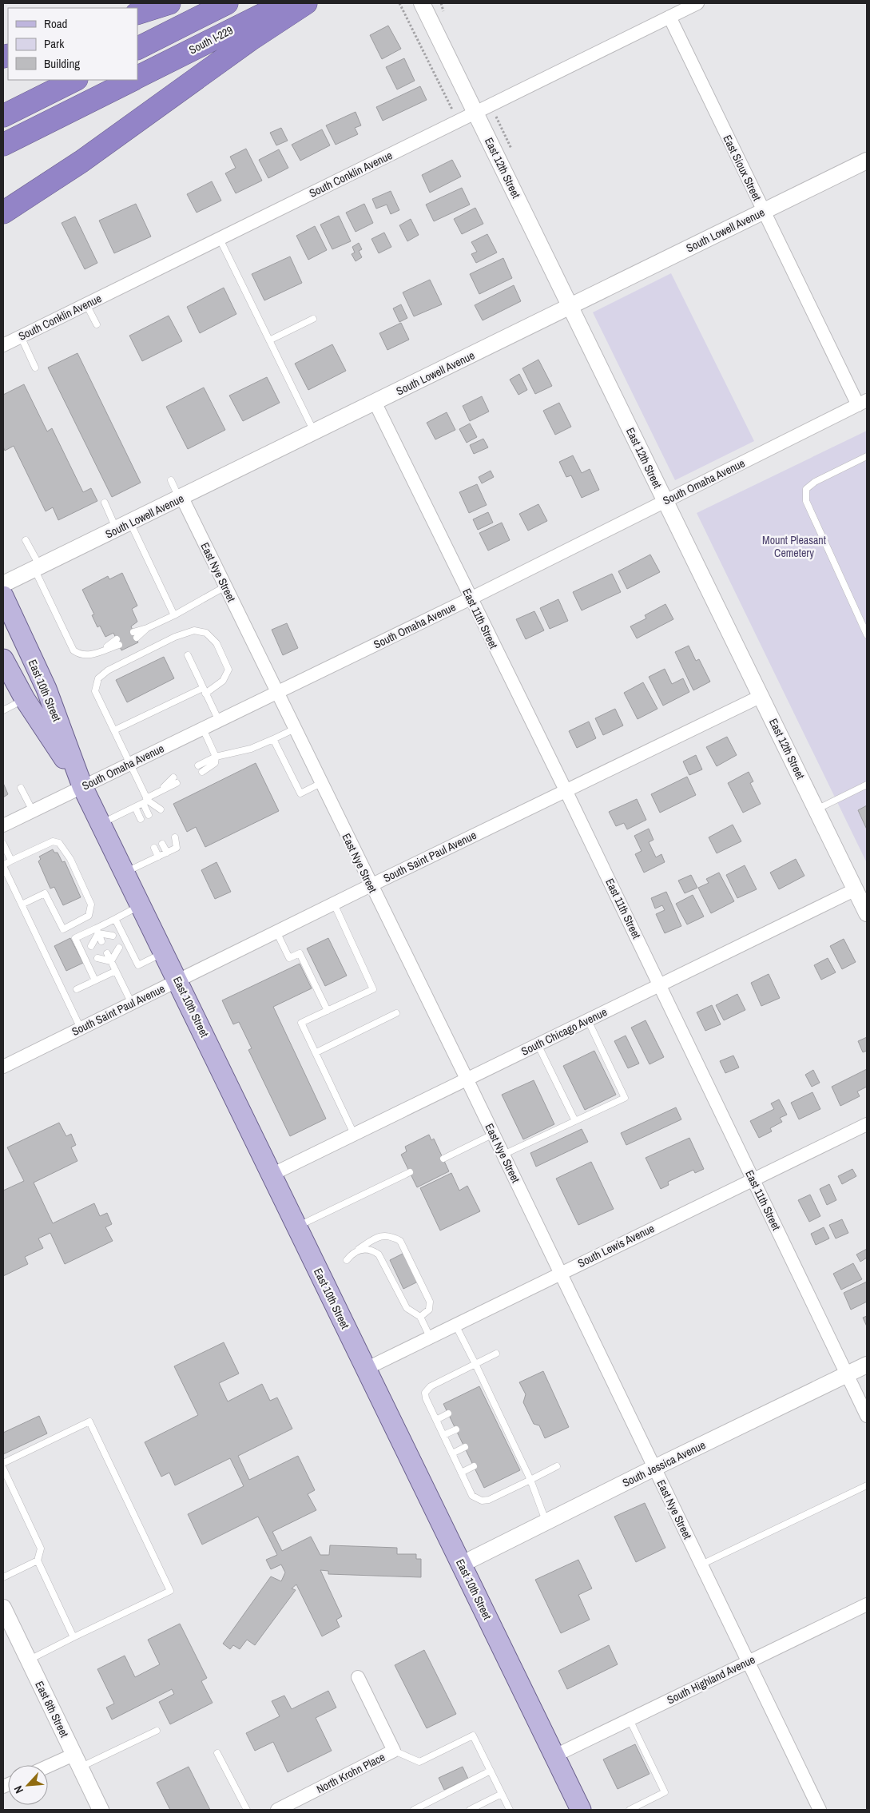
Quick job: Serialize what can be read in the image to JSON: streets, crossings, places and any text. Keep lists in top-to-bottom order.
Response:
{
  "streets": {
    "highway": ["South I-229"],
    "main road": ["East 10th Street"],
    "street": [
      "East 12th Street",
      "East Sioux Street",
      "South Conklin Avenue",
      "South Lowell Avenue",
      "South Omaha Avenue",
      "East Nye Street",
      "East 11th Street",
      "South Saint Paul Avenue",
      "South Chicago Avenue",
      "South Lewis Avenue",
      "South Jessica Avenue",
      "South Highland Avenue",
      "East 8th Street",
      "North Krohn Place"
    ]
  },
  "crossings": [
    ["East 12th Street", "South Conklin Avenue"],
    ["East 12th Street", "South Lowell Avenue"],
    ["East 12th Street", "South Omaha Avenue"],
    ["East 12th Street", "South Saint Paul Avenue"],
    ["East 12th Street", "South Chicago Avenue"],
    ["East Sioux Street", "South Conklin Avenue"],
    ["East Sioux Street", "South Lowell Avenue"],
    ["East Sioux Street", "South Omaha Avenue"],
    ["South Lowell Avenue", "East Nye Street"],
    ["South Lowell Avenue", "East 11th Street"],
    ["South Omaha Avenue", "East Nye Street"],
    ["South Omaha Avenue", "East 11th Street"],
    ["South Omaha Avenue", "East 10th Street"],
    ["East Nye Street", "South Saint Paul Avenue"],
    ["East Nye Street", "South Chicago Avenue"],
    ["East Nye Street", "South Lewis Avenue"],
    ["East Nye Street", "South Jessica Avenue"],
    ["East Nye Street", "South Highland Avenue"],
    ["East 11th Street", "South Saint Paul Avenue"],
    ["East 11th Street", "South Chicago Avenue"],
    ["East 11th Street", "South Lewis Avenue"],
    ["East 11th Street", "South Jessica Avenue"],
    ["East 10th Street", "South Saint Paul Avenue"],
    ["East 10th Street", "South Chicago Avenue"],
    ["East 10th Street", "South Lewis Avenue"],
    ["East 10th Street", "South Jessica Avenue"],
    ["East 10th Street", "South Highland Avenue"]
  ],
  "parks": ["Mount Pleasant Cemetery"],
  "legend": ["Road", "Park", "Building"],
  "north": "bottom left"
}
